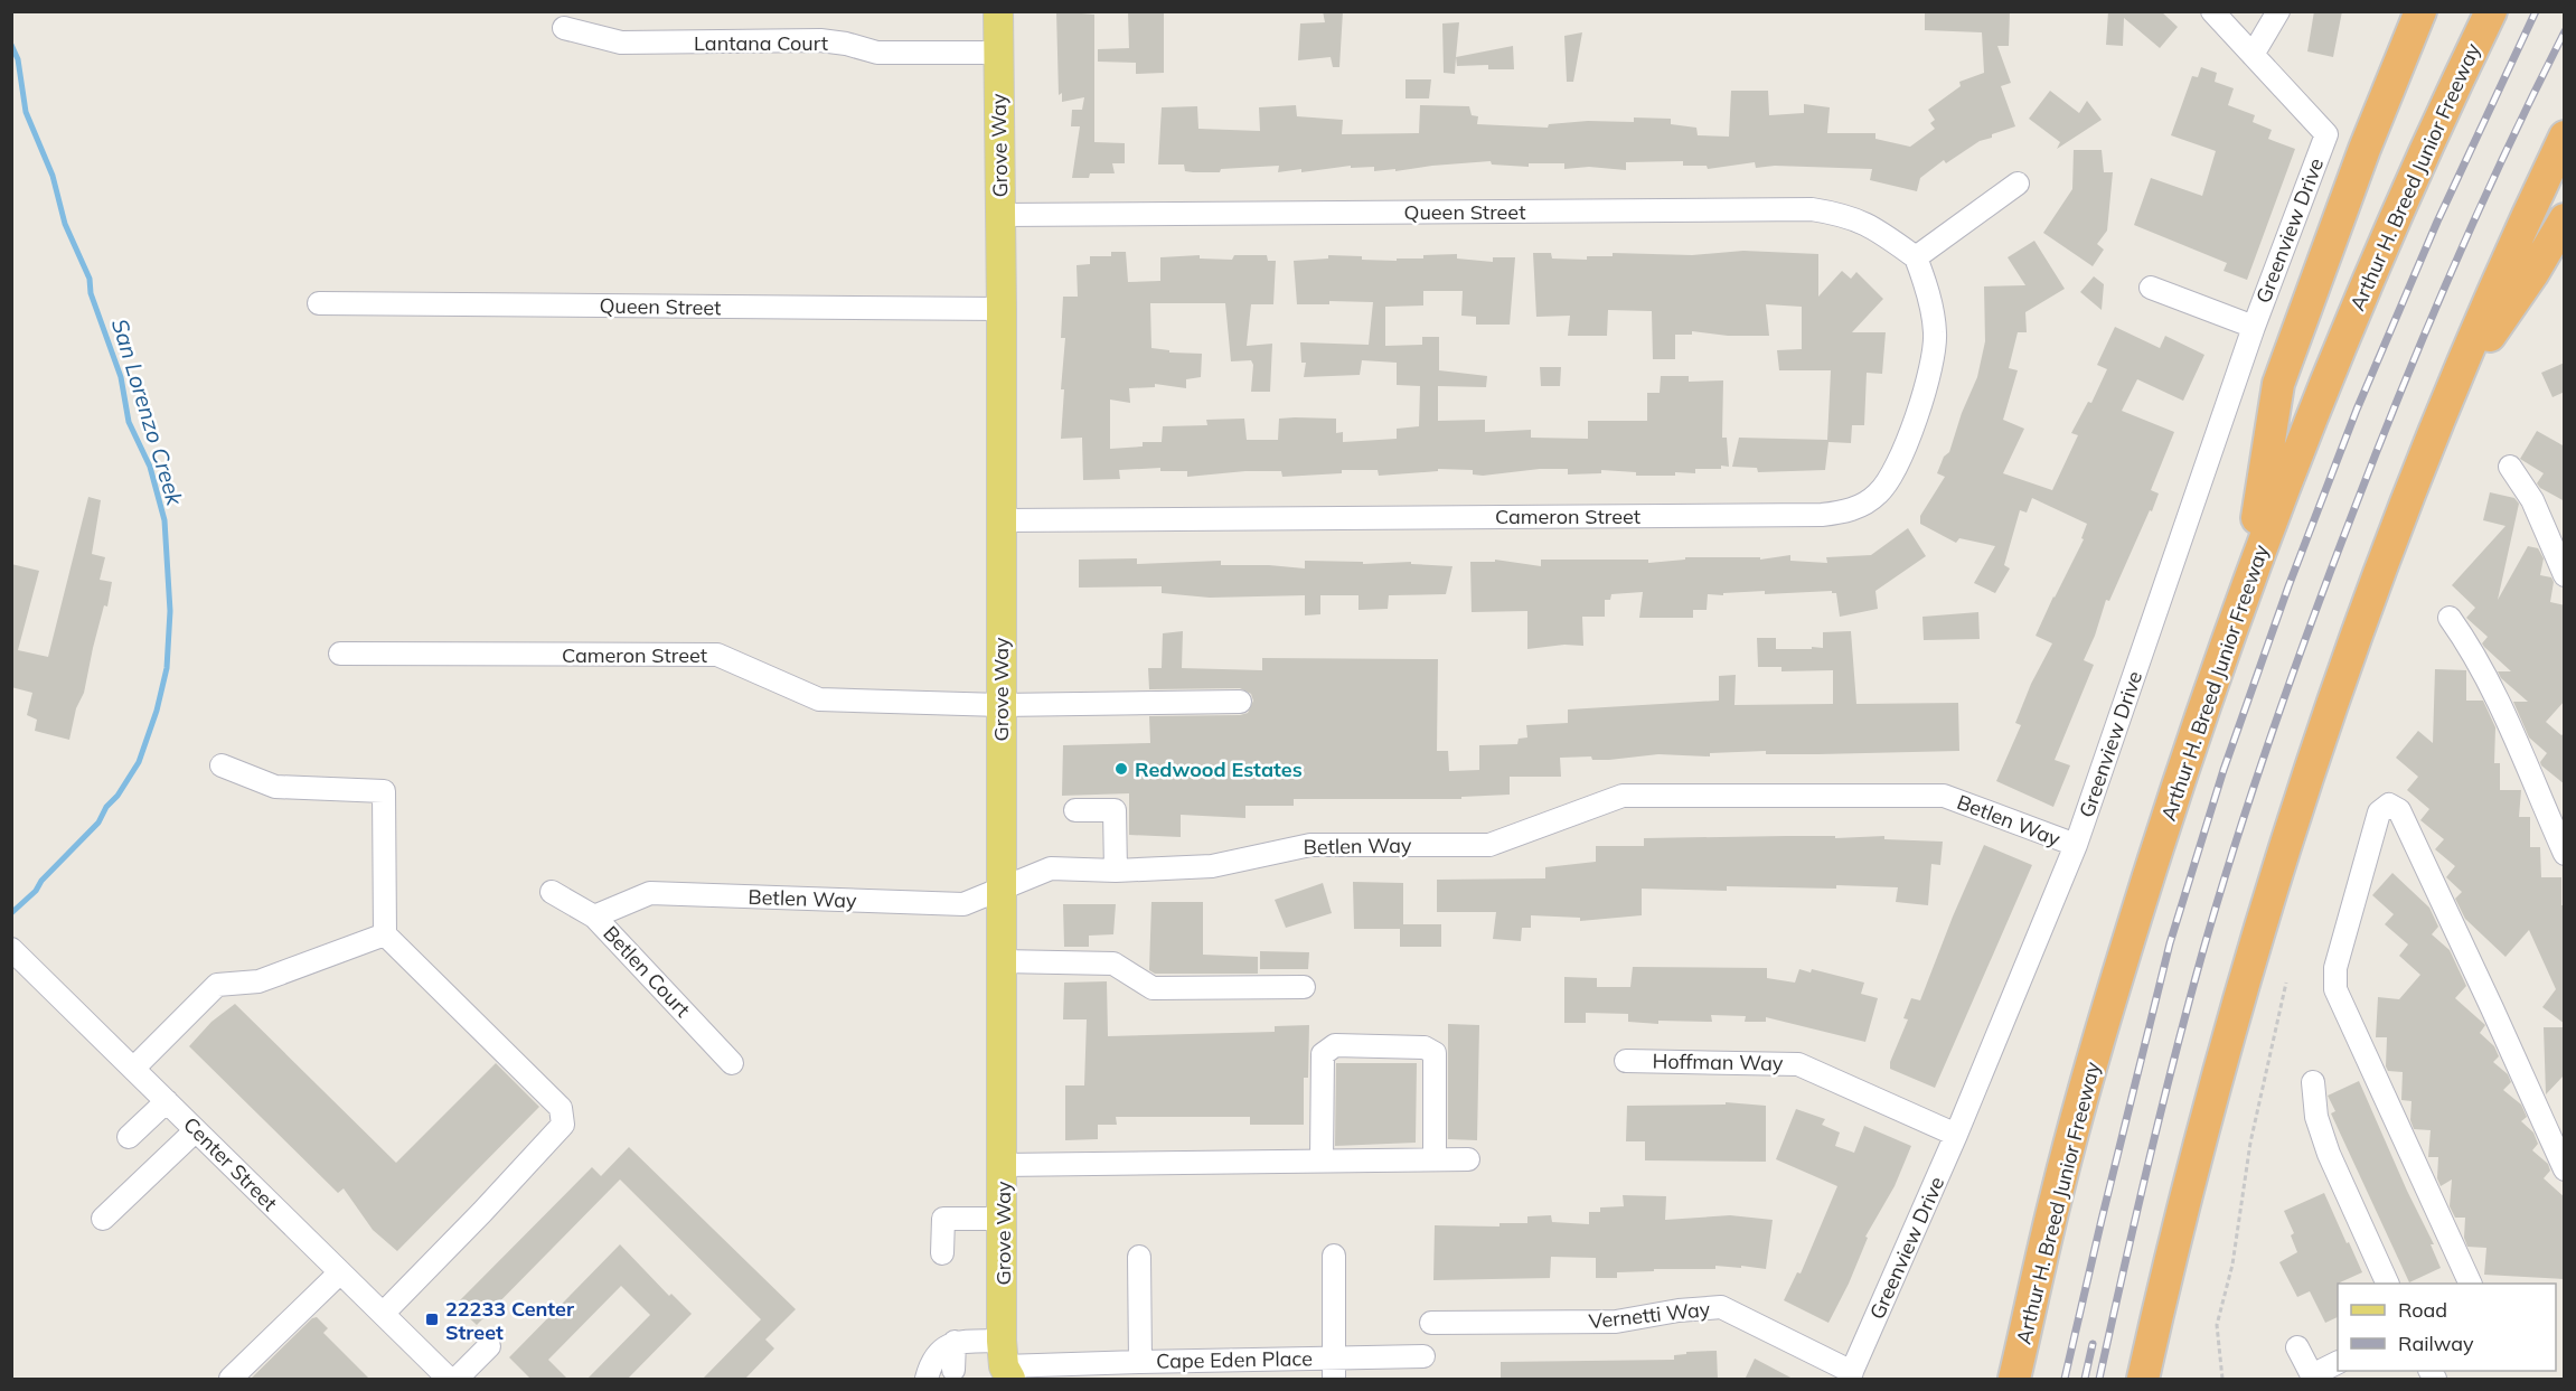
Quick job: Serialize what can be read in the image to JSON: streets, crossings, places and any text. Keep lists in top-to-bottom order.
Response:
{
  "streets": {
    "highway": ["Arthur H. Breed Junior Freeway"],
    "main road": ["Grove Way"],
    "street": [
      "Lantana Court",
      "Queen Street",
      "Greenview Drive",
      "Cameron Street",
      "Betlen Way",
      "Betlen Court",
      "Hoffman Way",
      "Center Street",
      "Vernetti Way",
      "Cape Eden Place"
    ]
  },
  "crossings": [
    ["Lantana Court", "Grove Way"],
    ["Grove Way", "Queen Street"],
    ["Grove Way", "Cameron Street"],
    ["Grove Way", "Betlen Way"],
    ["Grove Way", "Cape Eden Place"],
    ["Queen Street", "Cameron Street"],
    ["Greenview Drive", "Betlen Way"],
    ["Greenview Drive", "Hoffman Way"],
    ["Greenview Drive", "Vernetti Way"],
    ["Betlen Way", "Betlen Court"]
  ],
  "water": ["San Lorenzo Creek"],
  "places": {
    "other": ["Redwood Estates"],
    "transit": ["22233 Center Street"]
  },
  "legend": ["Road", "Railway"]
}
